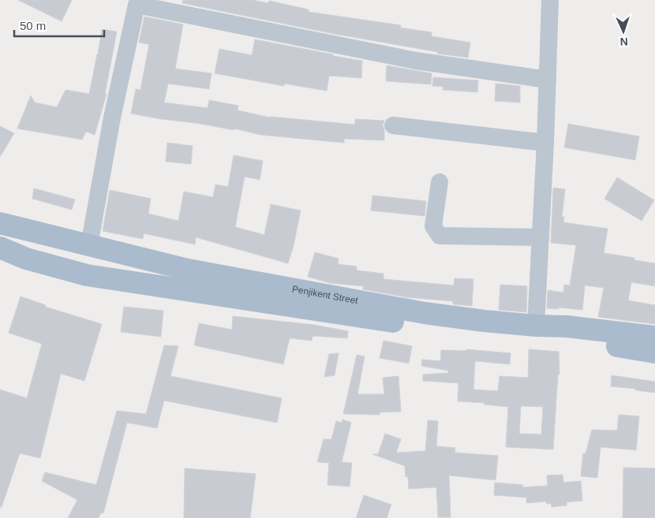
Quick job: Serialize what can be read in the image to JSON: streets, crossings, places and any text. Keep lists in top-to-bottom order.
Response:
{
  "streets": {
    "main road": ["Penjikent Street"]
  },
  "scale_bar": "50 m",
  "north": "bottom"
}
